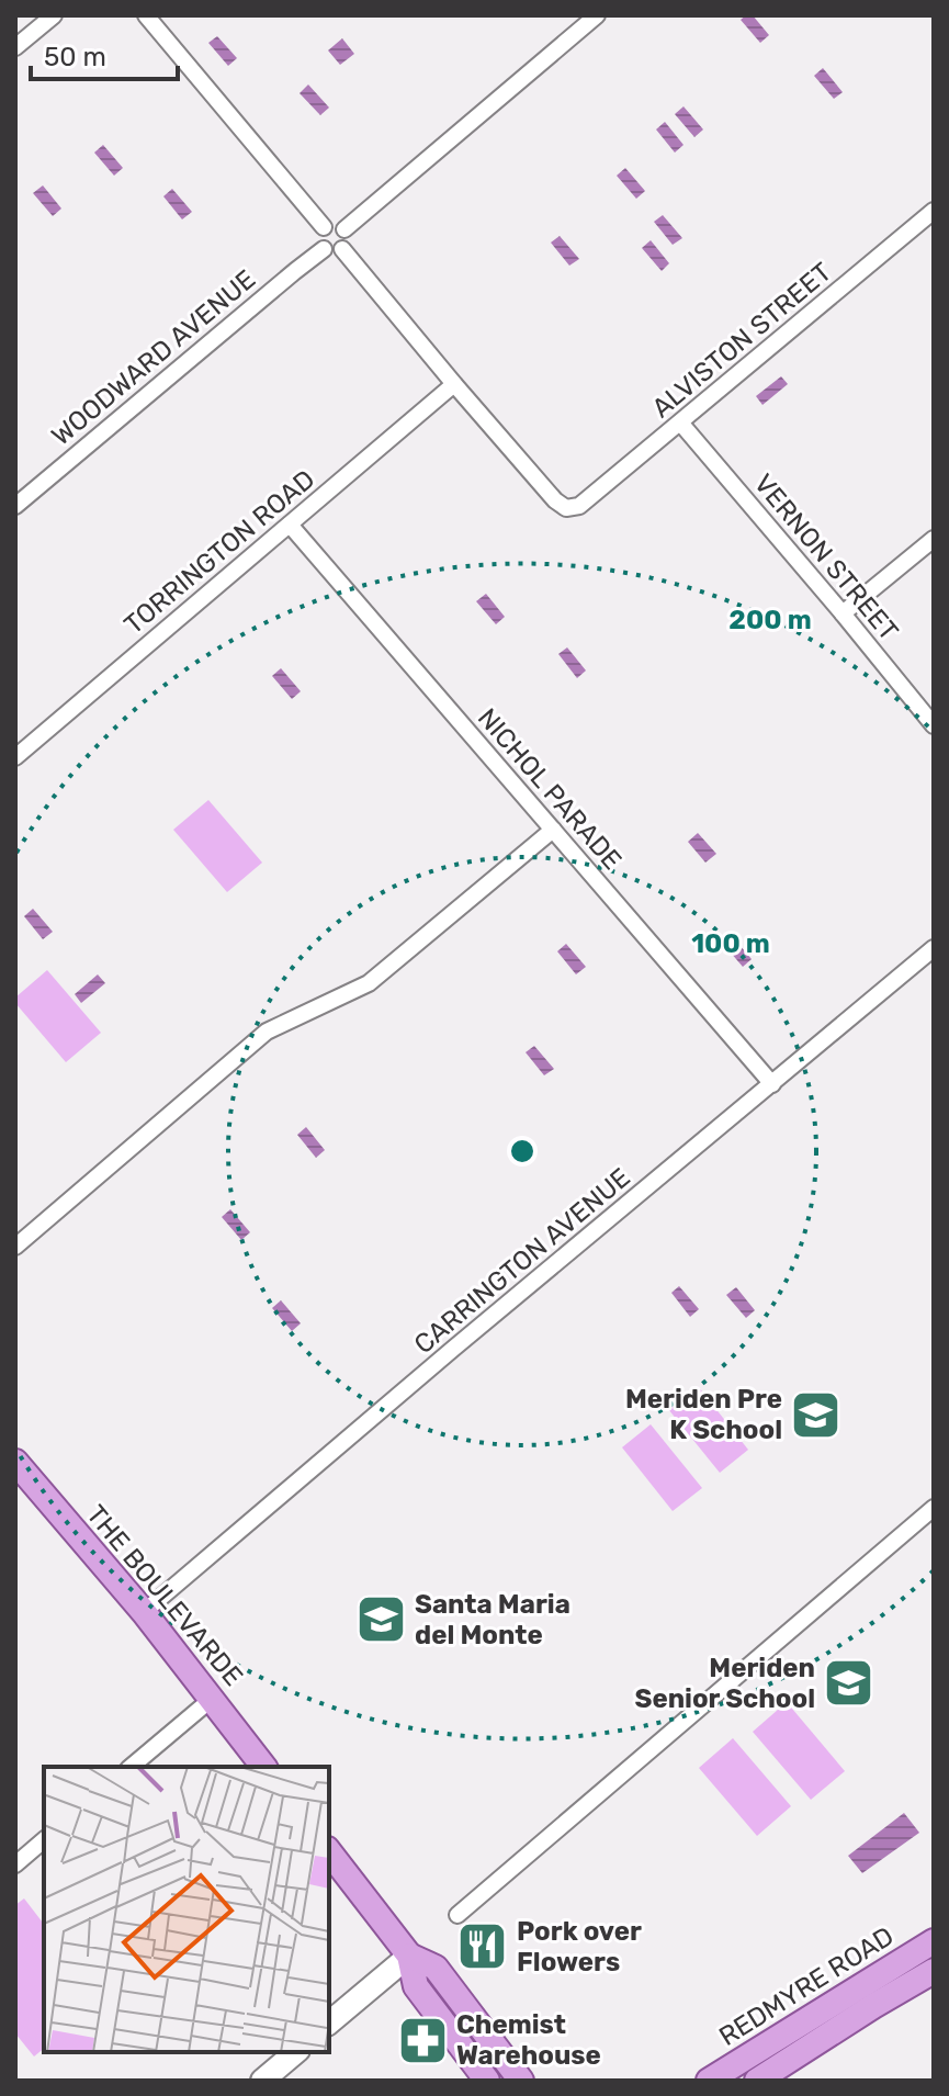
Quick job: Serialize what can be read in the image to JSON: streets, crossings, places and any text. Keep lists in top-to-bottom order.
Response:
{
  "streets": {
    "main road": ["THE BOULEVARDE", "REDMYRE ROAD"],
    "street": [
      "ALVISTON STREET",
      "WOODWARD AVENUE",
      "TORRINGTON ROAD",
      "VERNON STREET",
      "NICHOL PARADE",
      "CARRINGTON AVENUE"
    ]
  },
  "crossings": [
    ["ALVISTON STREET", "TORRINGTON ROAD"],
    ["ALVISTON STREET", "VERNON STREET"],
    ["TORRINGTON ROAD", "NICHOL PARADE"],
    ["NICHOL PARADE", "CARRINGTON AVENUE"],
    ["CARRINGTON AVENUE", "THE BOULEVARDE"]
  ],
  "places": {
    "school or university": ["Meriden Pre K School", "Santa Maria del Monte", "Meriden Senior School"],
    "restaurant": ["Pork over Flowers"],
    "pharmacy": ["Chemist Warehouse"]
  },
  "scale_bar": "50 m",
  "rings": ["200 m", "100 m"]
}
